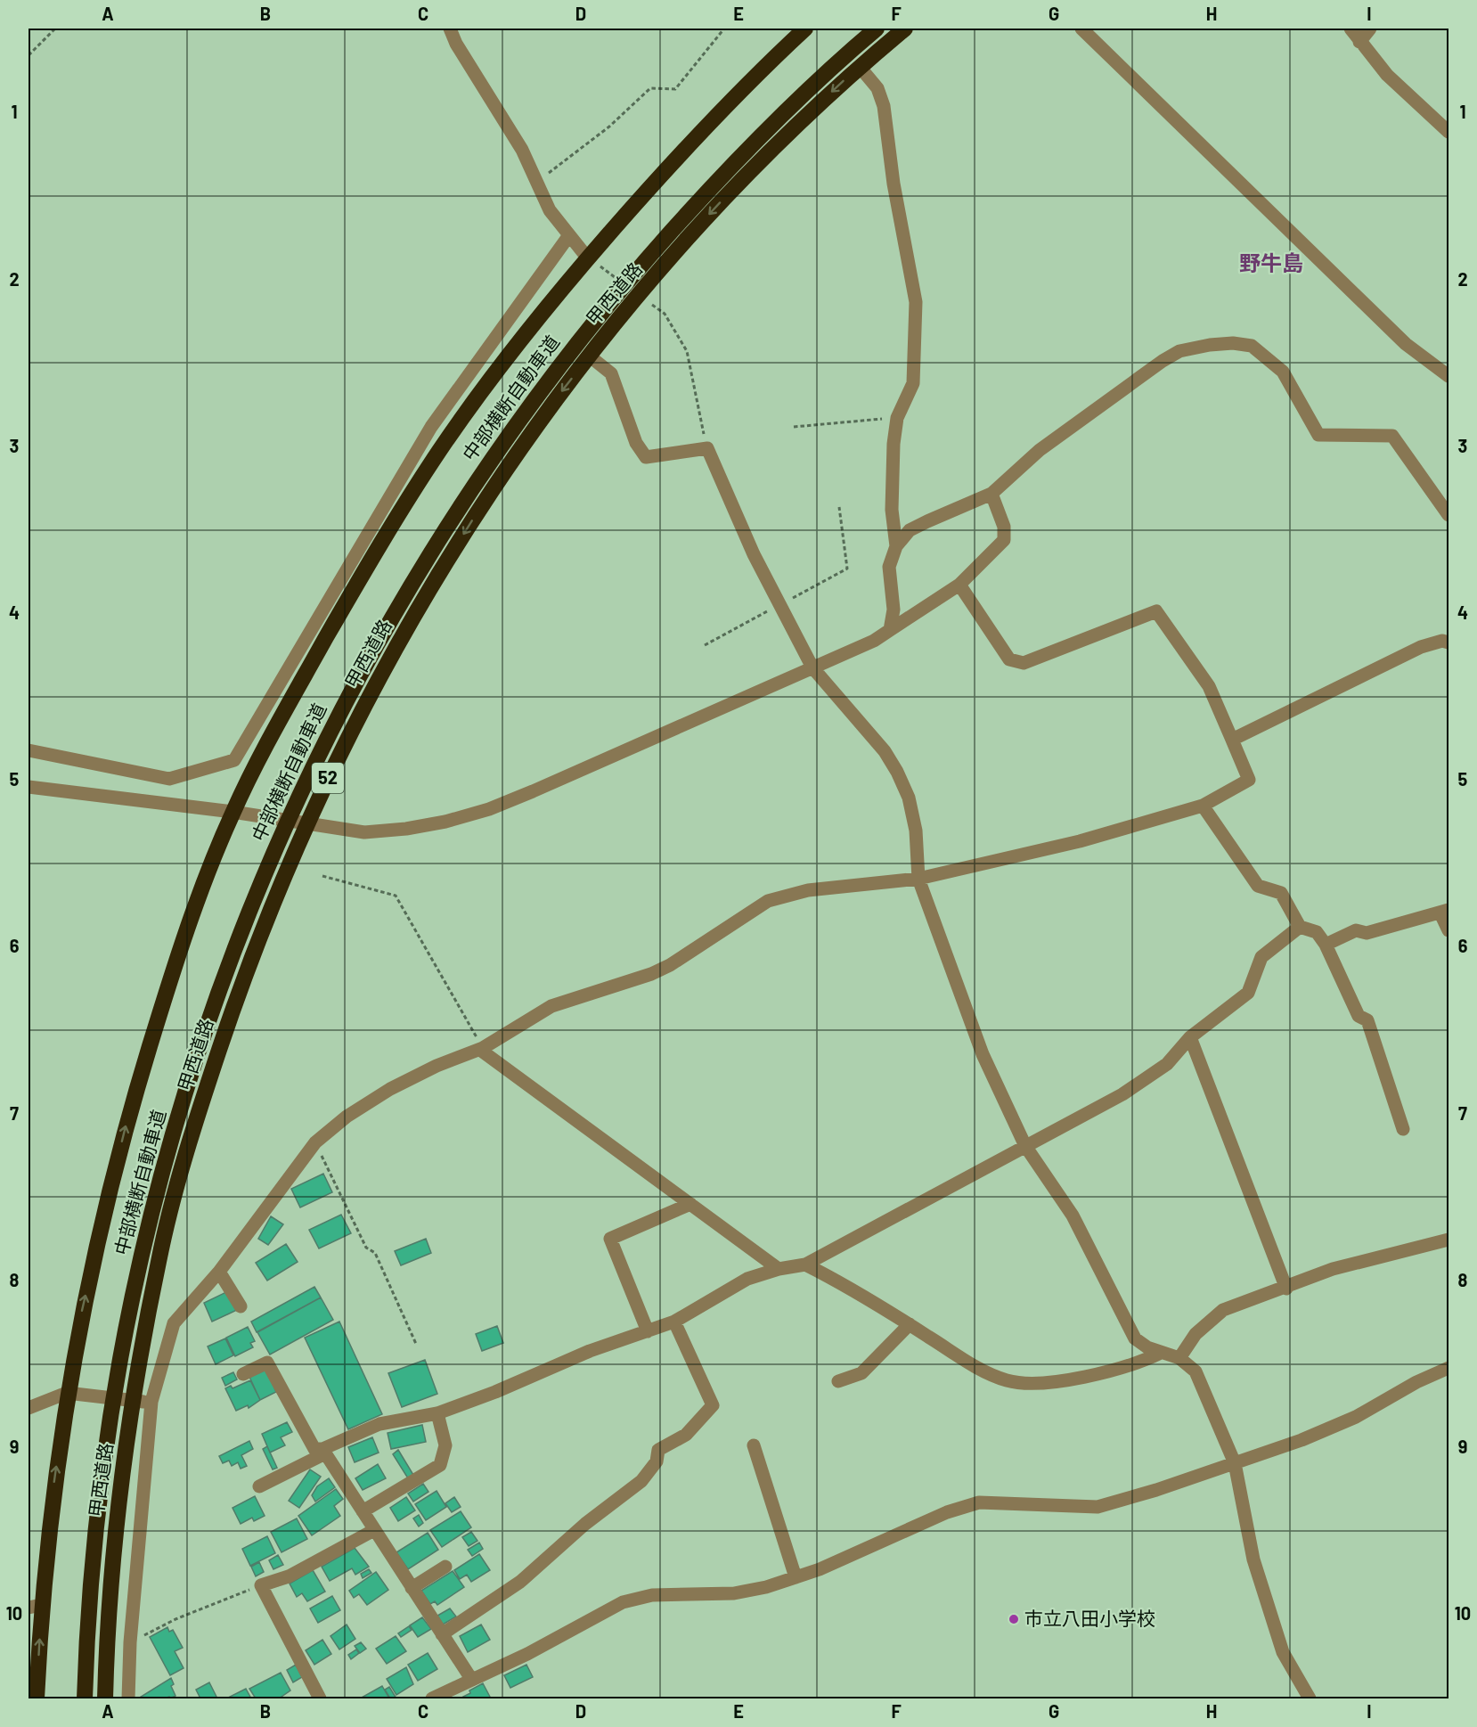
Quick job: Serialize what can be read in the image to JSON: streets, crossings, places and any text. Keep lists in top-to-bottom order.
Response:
{
  "streets": {
    "highway": ["甲西道路", "中部横断自動車道", "52"]
  },
  "districts": ["野牛島"],
  "places": ["市立八田小学校"],
  "grid": {
    "columns": [
      "A",
      "B",
      "C",
      "D",
      "E",
      "F",
      "G",
      "H",
      "I"
    ],
    "rows": [
      "1",
      "2",
      "3",
      "4",
      "5",
      "6",
      "7",
      "8",
      "9",
      "10"
    ]
  }
}
